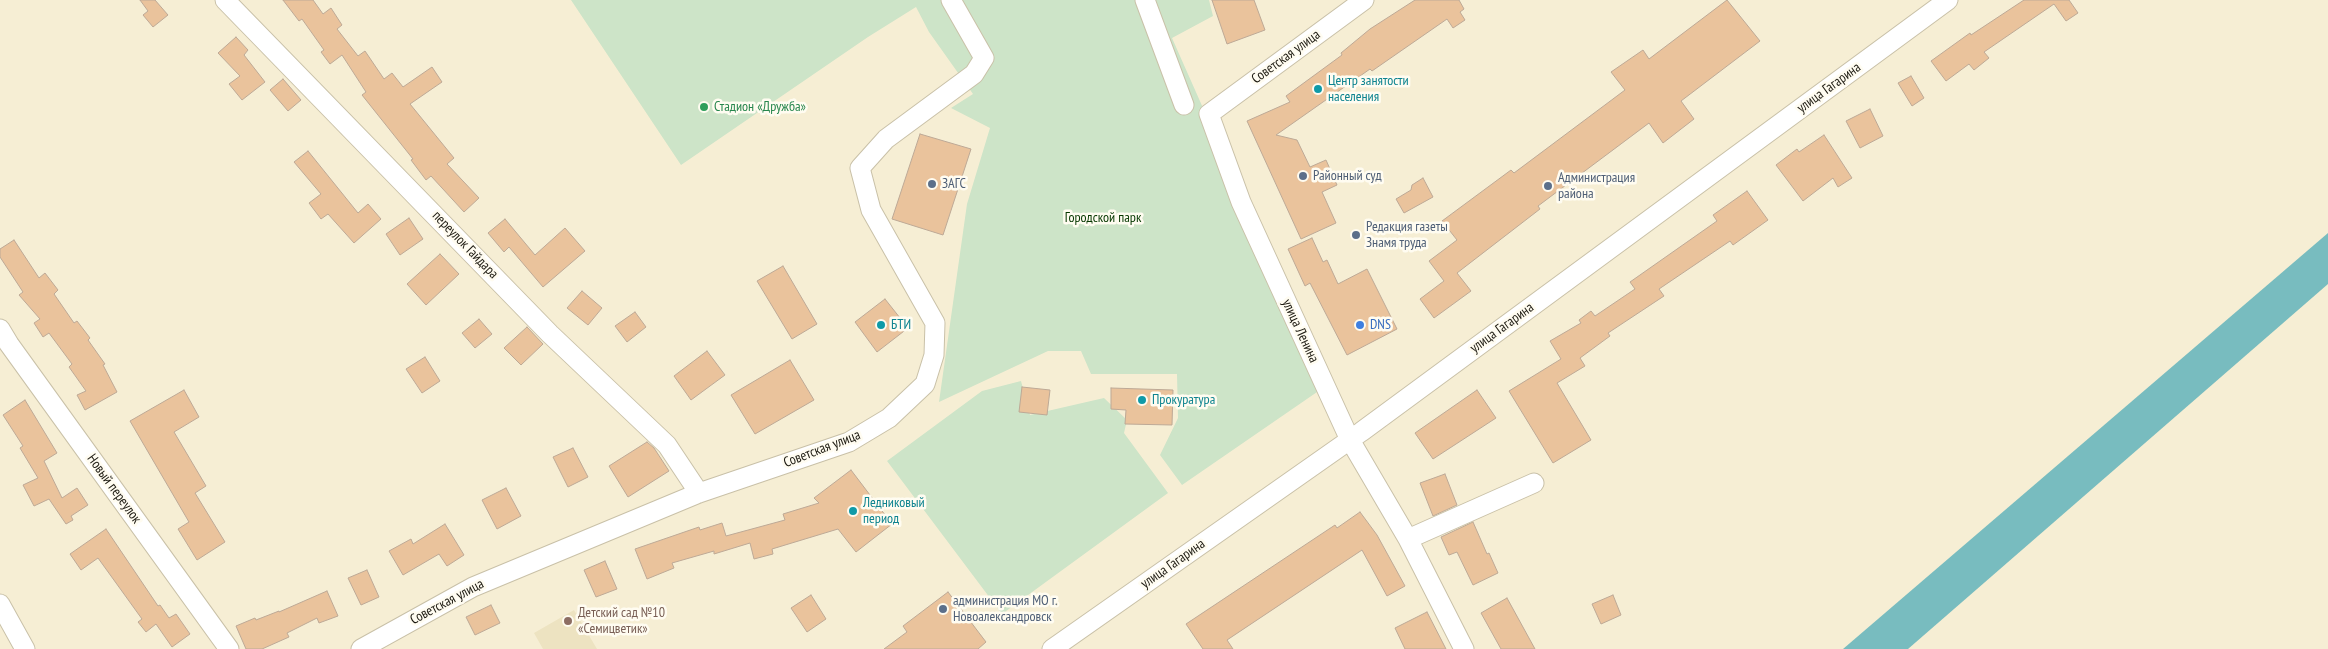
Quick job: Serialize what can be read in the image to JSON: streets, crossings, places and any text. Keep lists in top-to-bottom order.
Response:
{
  "streets": {
    "street": [
      "Советская улица",
      "улица Гагарина",
      "переулок Гайдара",
      "улица Ленина",
      "Новый переулок"
    ]
  },
  "crossings": [
    ["Советская улица", "переулок Гайдара"],
    ["Советская улица", "улица Ленина"],
    ["улица Гагарина", "улица Ленина"]
  ],
  "parks": ["Городской парк"],
  "places": [
    "Центр занятости населения",
    "Стадион «Дружба»",
    "Районный суд",
    "ЗАГС",
    "Администрация района",
    "Редакция газеты Знамя труда",
    "БТИ",
    "DNS",
    "Прокуратура",
    "Ледниковый период",
    "администрация МО г. Новоалександровск",
    "Детский сад №10 «Семицветик»"
  ]
}
